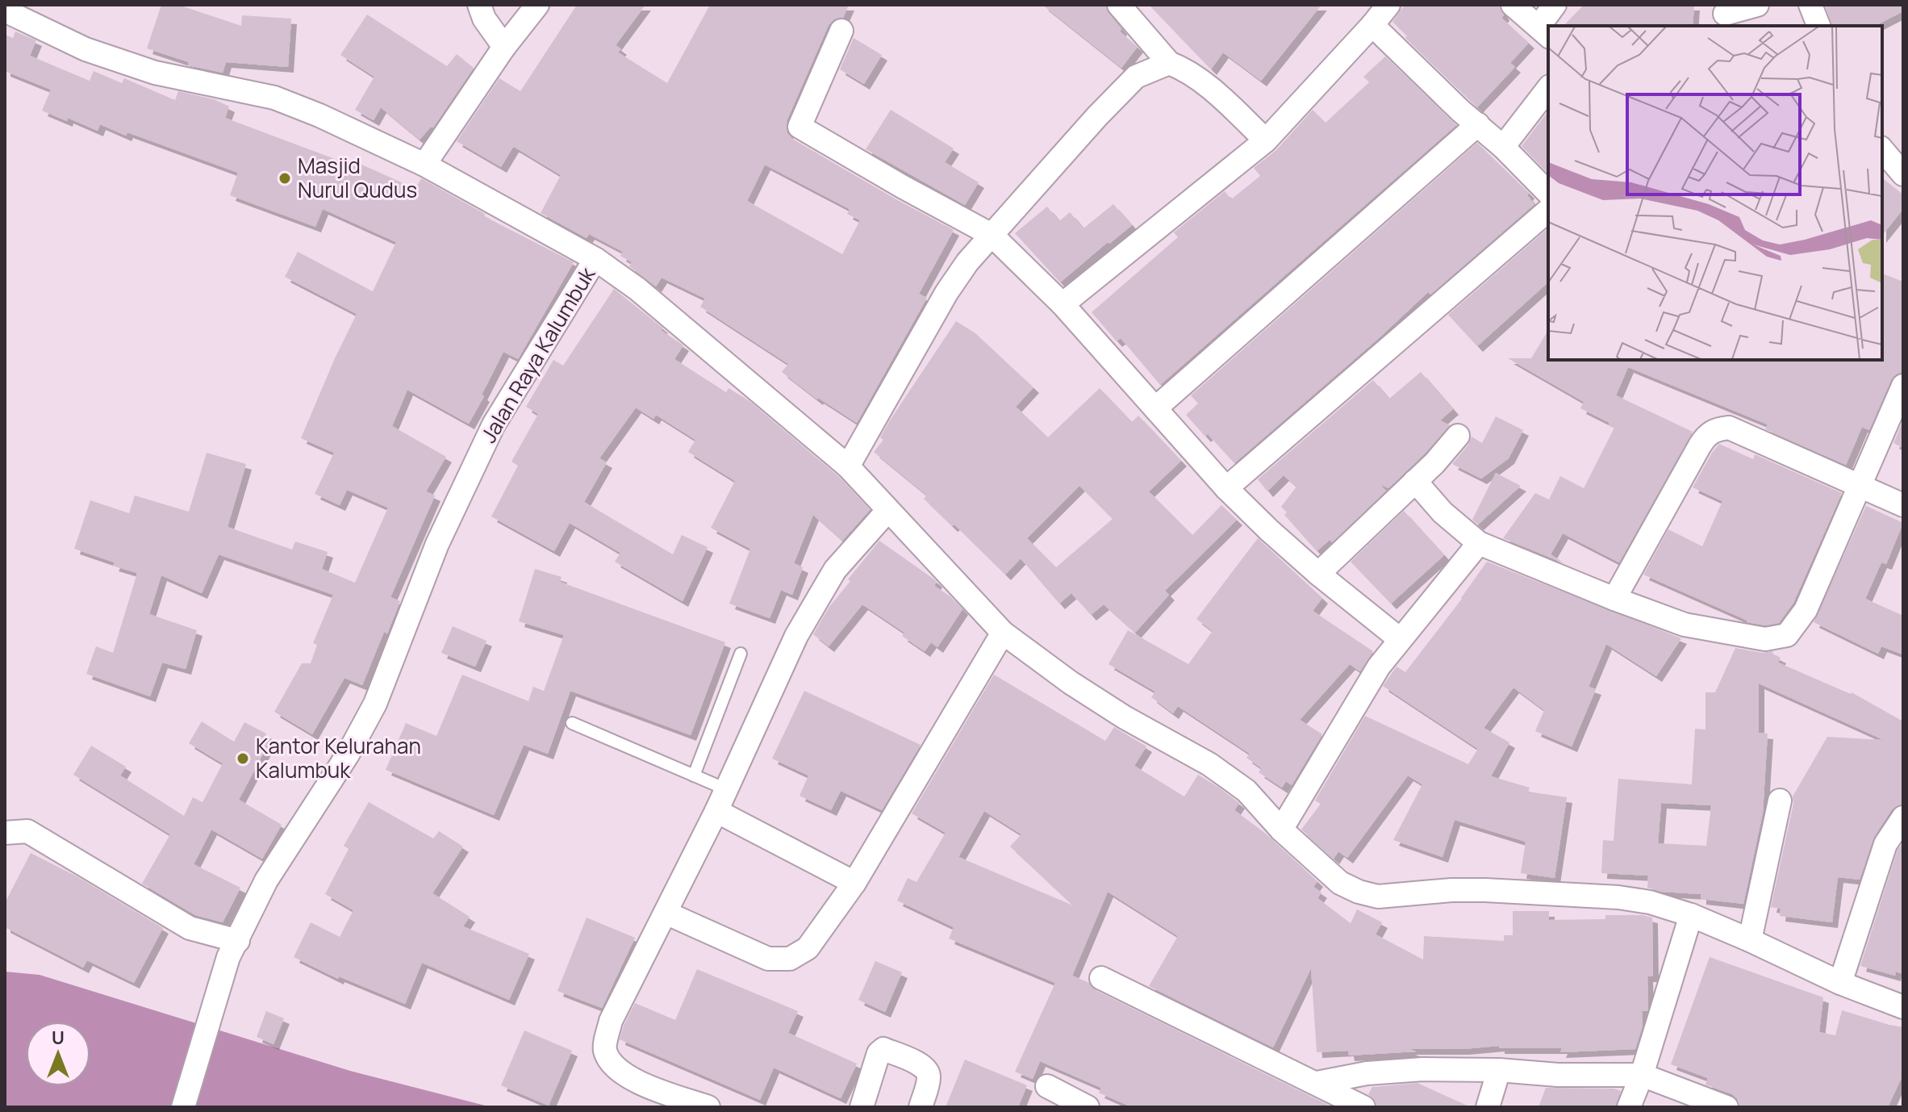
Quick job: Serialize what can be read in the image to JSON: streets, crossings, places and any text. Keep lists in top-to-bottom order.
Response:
{
  "streets": {
    "street": ["Jalan Raya Kalumbuk"]
  },
  "places": ["Masjid Nurul Qudus", "Kantor Kelurahan Kalumbuk"],
  "north": "top"
}
